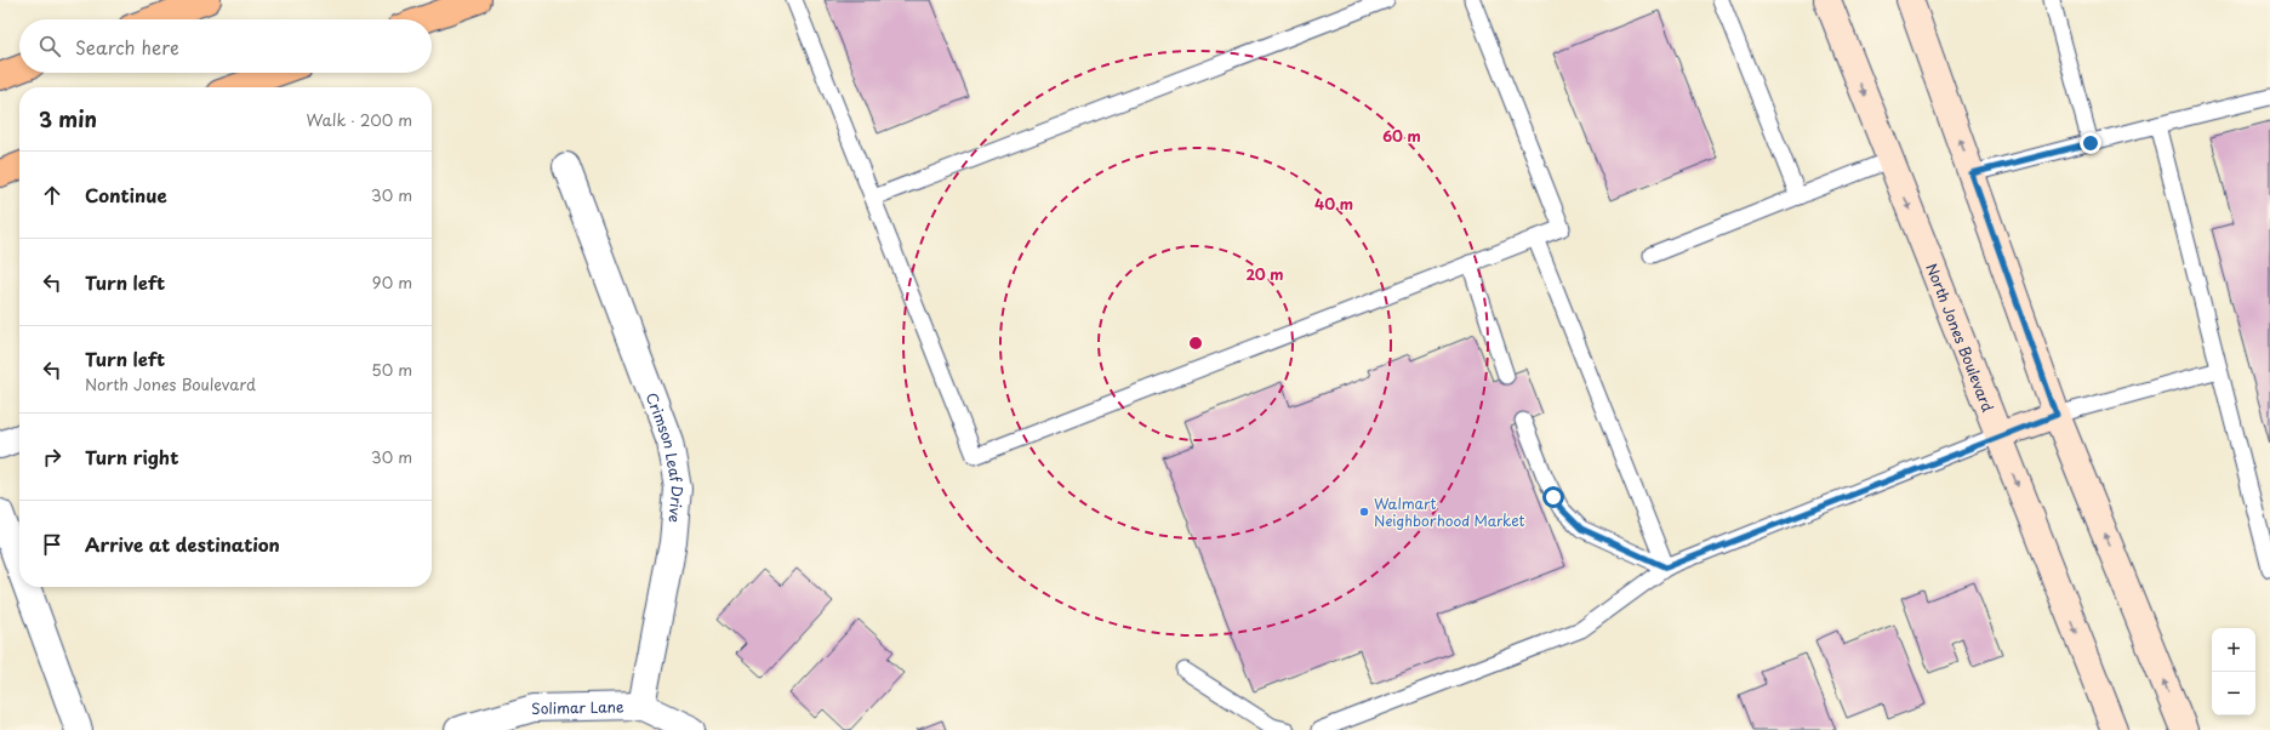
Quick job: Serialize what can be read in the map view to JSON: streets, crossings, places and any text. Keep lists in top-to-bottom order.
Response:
{
  "streets": {
    "main road": ["North Jones Boulevard"],
    "street": ["Crimson Leaf Drive", "Solimar Lane"]
  },
  "crossings": [
    ["Crimson Leaf Drive", "Solimar Lane"]
  ],
  "places": ["Walmart Neighborhood Market"],
  "page": {
    "search": "Search here",
    "heading": ["3 min", "Walk · 200 m"],
    "list": [
      ["Continue", "30 m"],
      ["Turn left", "90 m"],
      ["Turn left", "North Jones Boulevard", "50 m"],
      ["Turn right", "30 m"],
      "Arrive at destination"
    ],
    "map_buttons": ["+", "−"]
  },
  "rings": ["60 m", "40 m", "20 m"]
}
